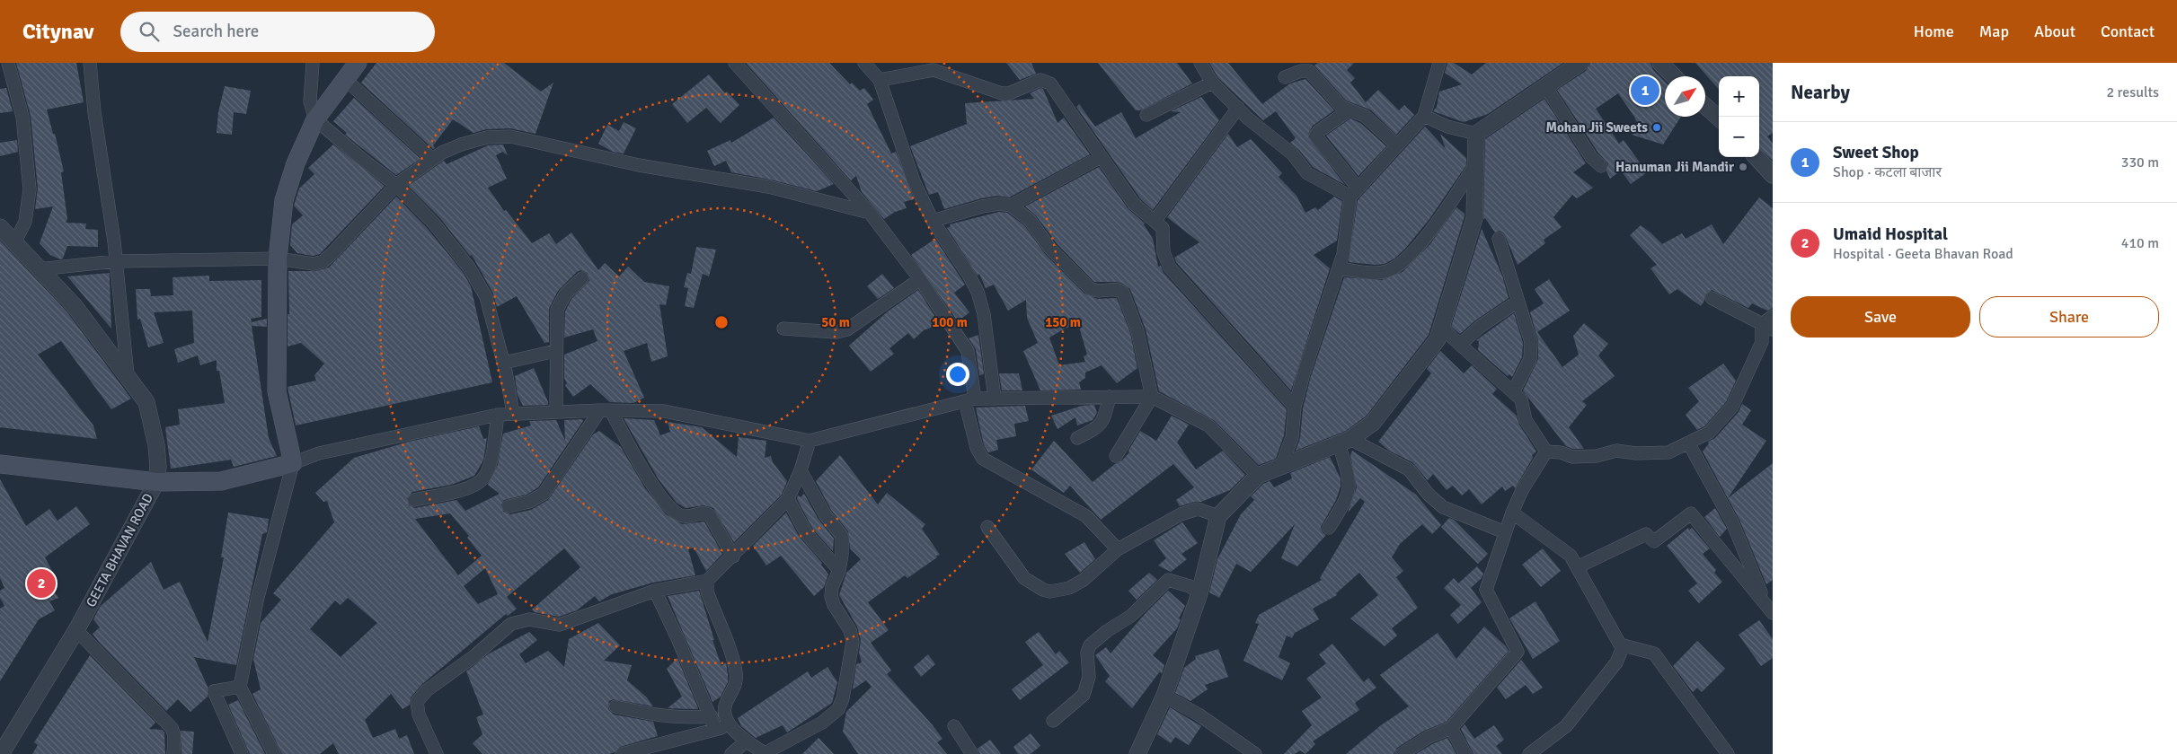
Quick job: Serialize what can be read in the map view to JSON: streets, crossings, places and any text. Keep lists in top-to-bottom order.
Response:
{
  "streets": {
    "main road": ["GEETA BHAVAN ROAD"]
  },
  "places": ["Mohan Jii Sweets", "Hanuman Jii Mandir"],
  "north": "top right",
  "page": {
    "header": "Citynav",
    "search": "Search here",
    "nav": [
      "Home",
      "Map",
      "About",
      "Contact"
    ],
    "heading": ["Nearby", "2 results"],
    "pins": ["1", "2"],
    "map_buttons": ["+", "−"],
    "list": [
      {
        "mark": "1",
        "name": "Sweet Shop",
        "note": "Shop · कटला बाजार",
        "value": "330 m"
      },
      {
        "mark": "2",
        "name": "Umaid Hospital",
        "note": "Hospital · Geeta Bhavan Road",
        "value": "410 m"
      }
    ],
    "buttons": ["Save", "Share"]
  },
  "rings": ["50 m", "100 m", "150 m"]
}
